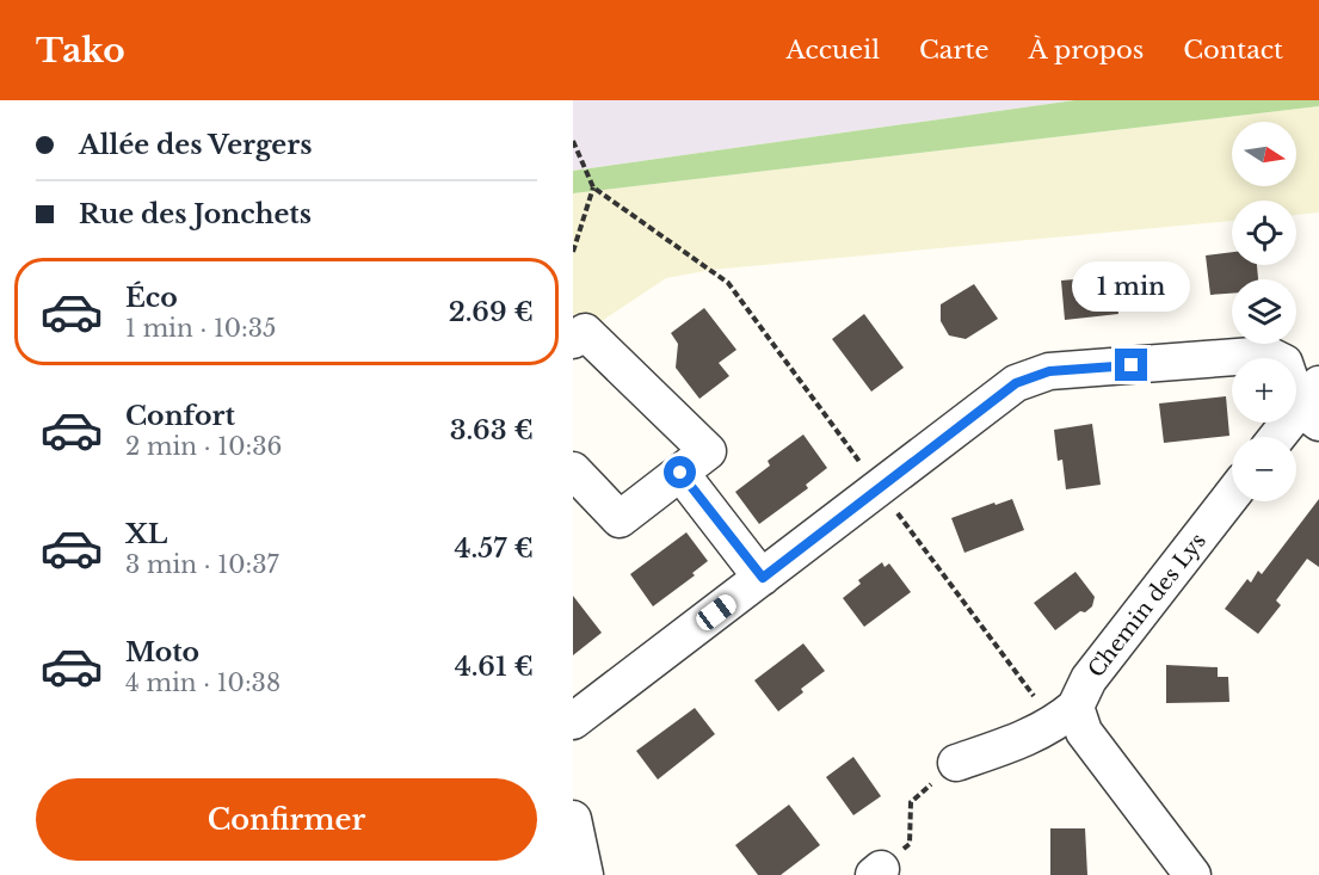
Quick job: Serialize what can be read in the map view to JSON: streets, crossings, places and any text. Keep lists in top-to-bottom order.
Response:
{
  "streets": {
    "street": ["Chemin des Lys"]
  },
  "north": "right",
  "page": {
    "header": "Tako",
    "nav": [
      "Accueil",
      "Carte",
      "À propos",
      "Contact"
    ],
    "banner": ["Allée des Vergers", "Rue des Jonchets"],
    "map_buttons": ["+", "−"],
    "list": [
      {
        "name": "Éco",
        "note": "1 min · 10:35",
        "value": "2.69 €"
      },
      {
        "name": "Confort",
        "note": "2 min · 10:36",
        "value": "3.63 €"
      },
      {
        "name": "XL",
        "note": "3 min · 10:37",
        "value": "4.57 €"
      },
      {
        "name": "Moto",
        "note": "4 min · 10:38",
        "value": "4.61 €"
      }
    ],
    "bubble": "1 min",
    "buttons": "Confirmer"
  }
}
